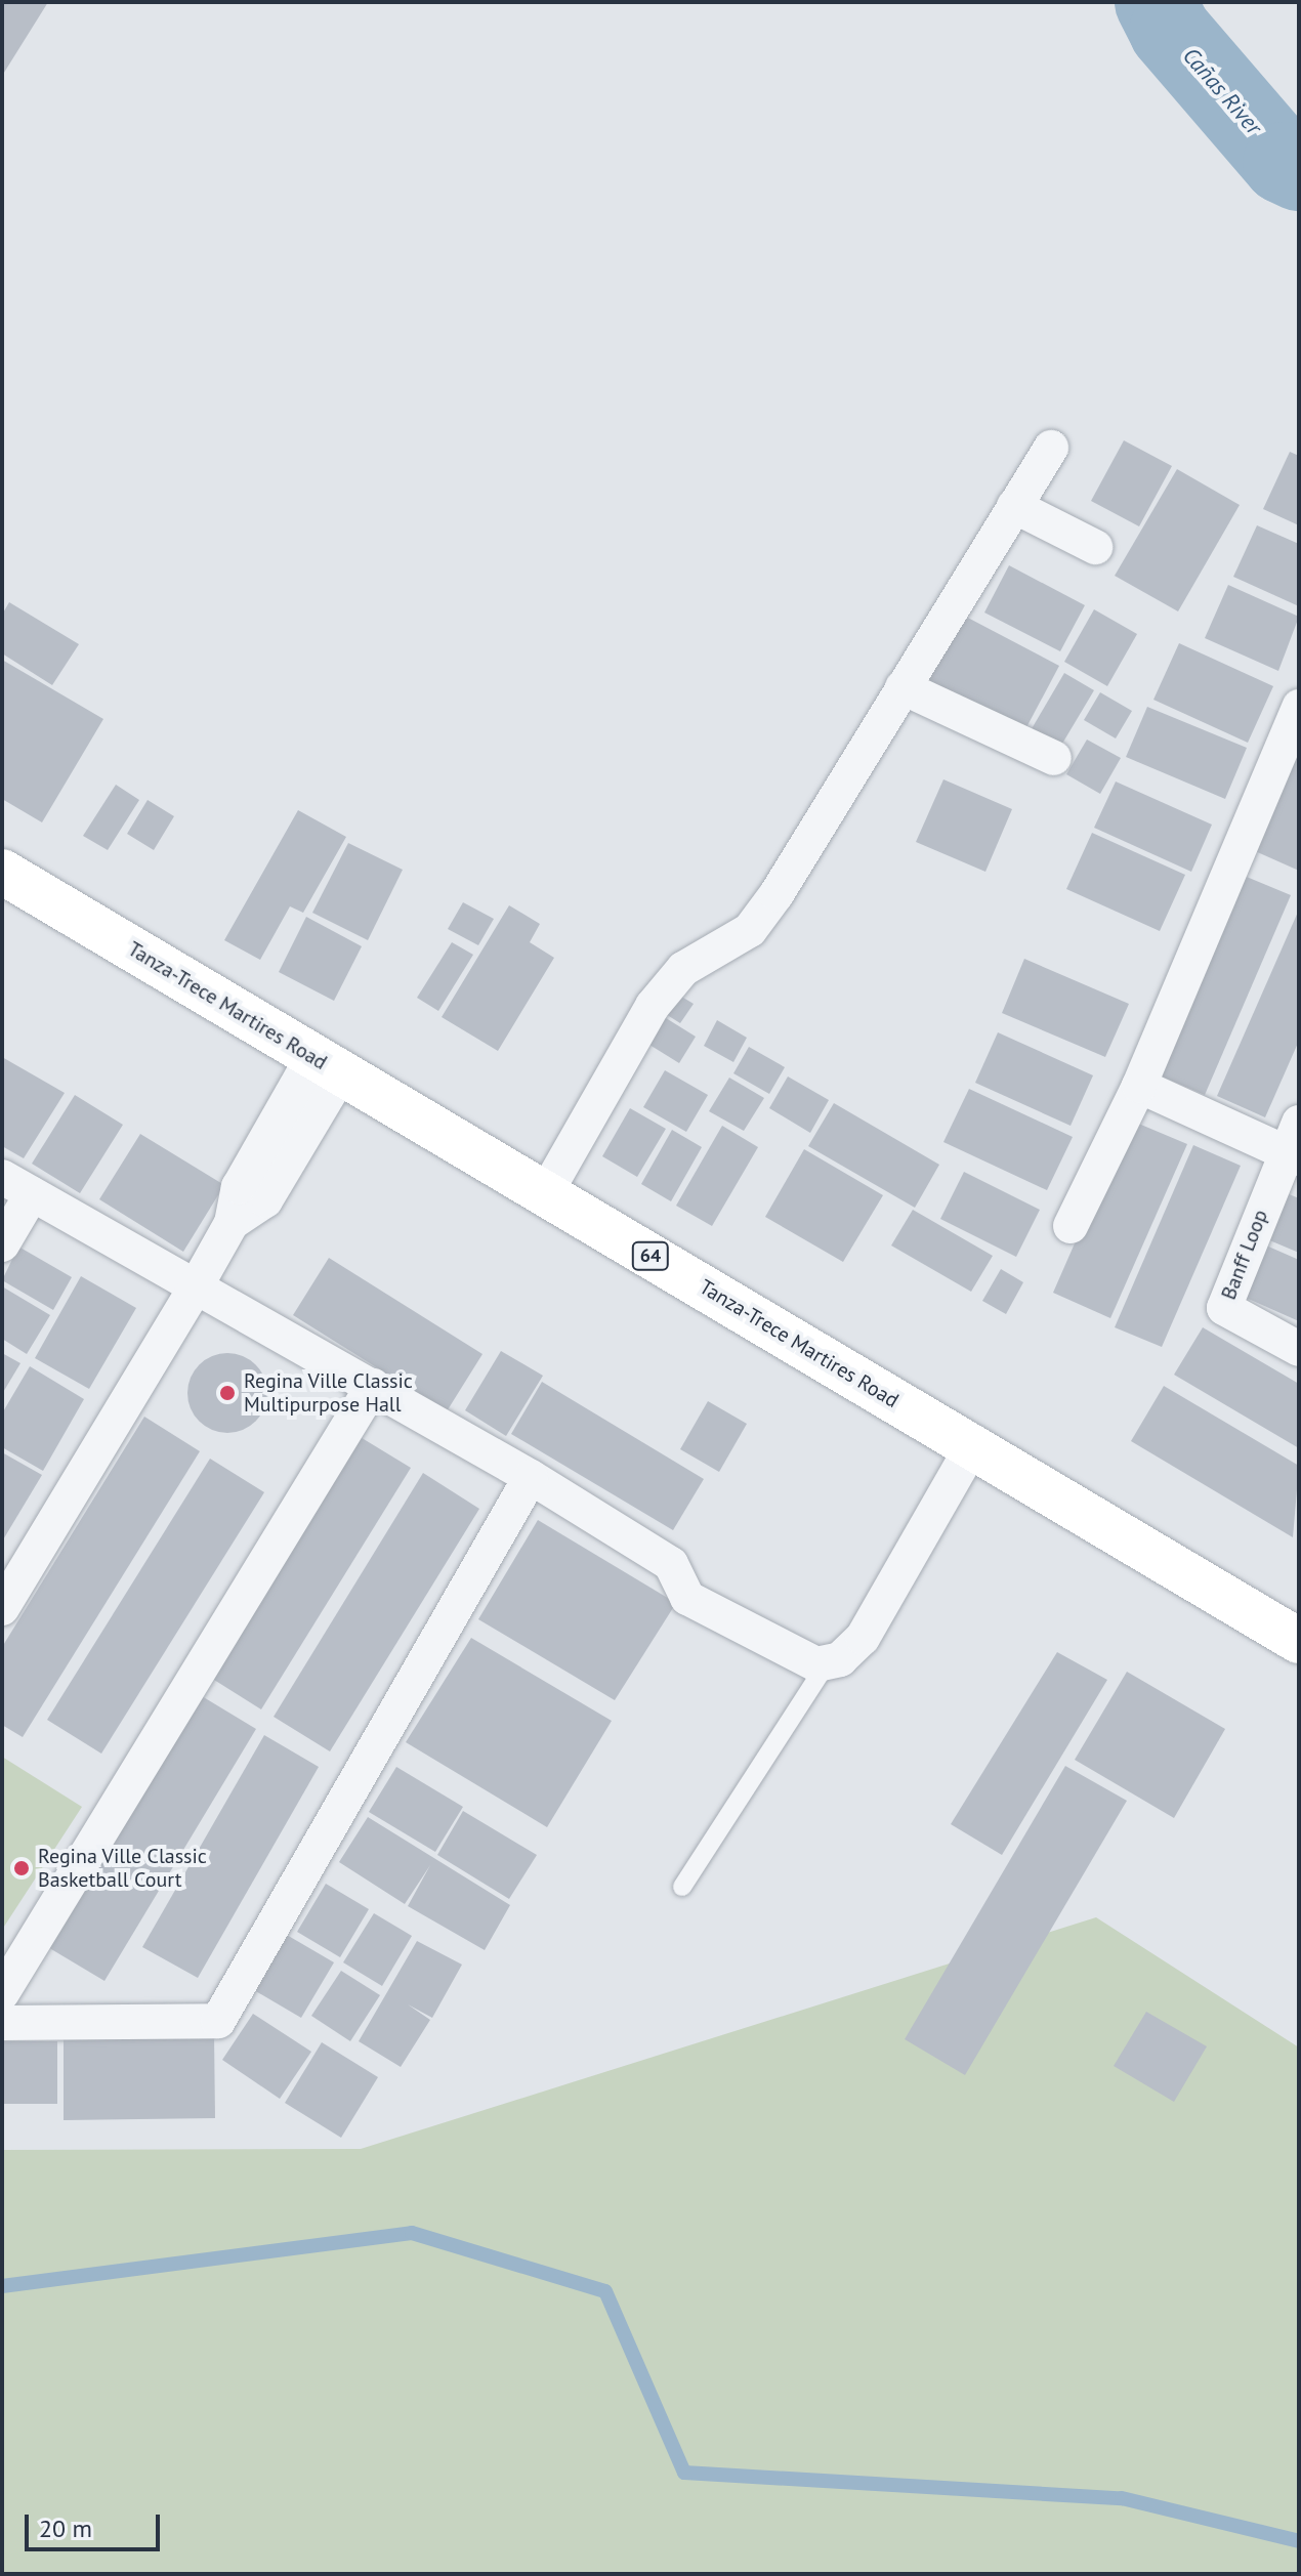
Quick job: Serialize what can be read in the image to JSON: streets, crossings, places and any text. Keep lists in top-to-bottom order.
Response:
{
  "streets": {
    "main road": ["Tanza-Trece Martires Road", "64"],
    "street": ["Banff Loop"]
  },
  "water": ["Cañas River"],
  "places": ["Regina Ville Classic Multipurpose Hall", "Regina Ville Classic Basketball Court"],
  "scale_bar": "20 m"
}
